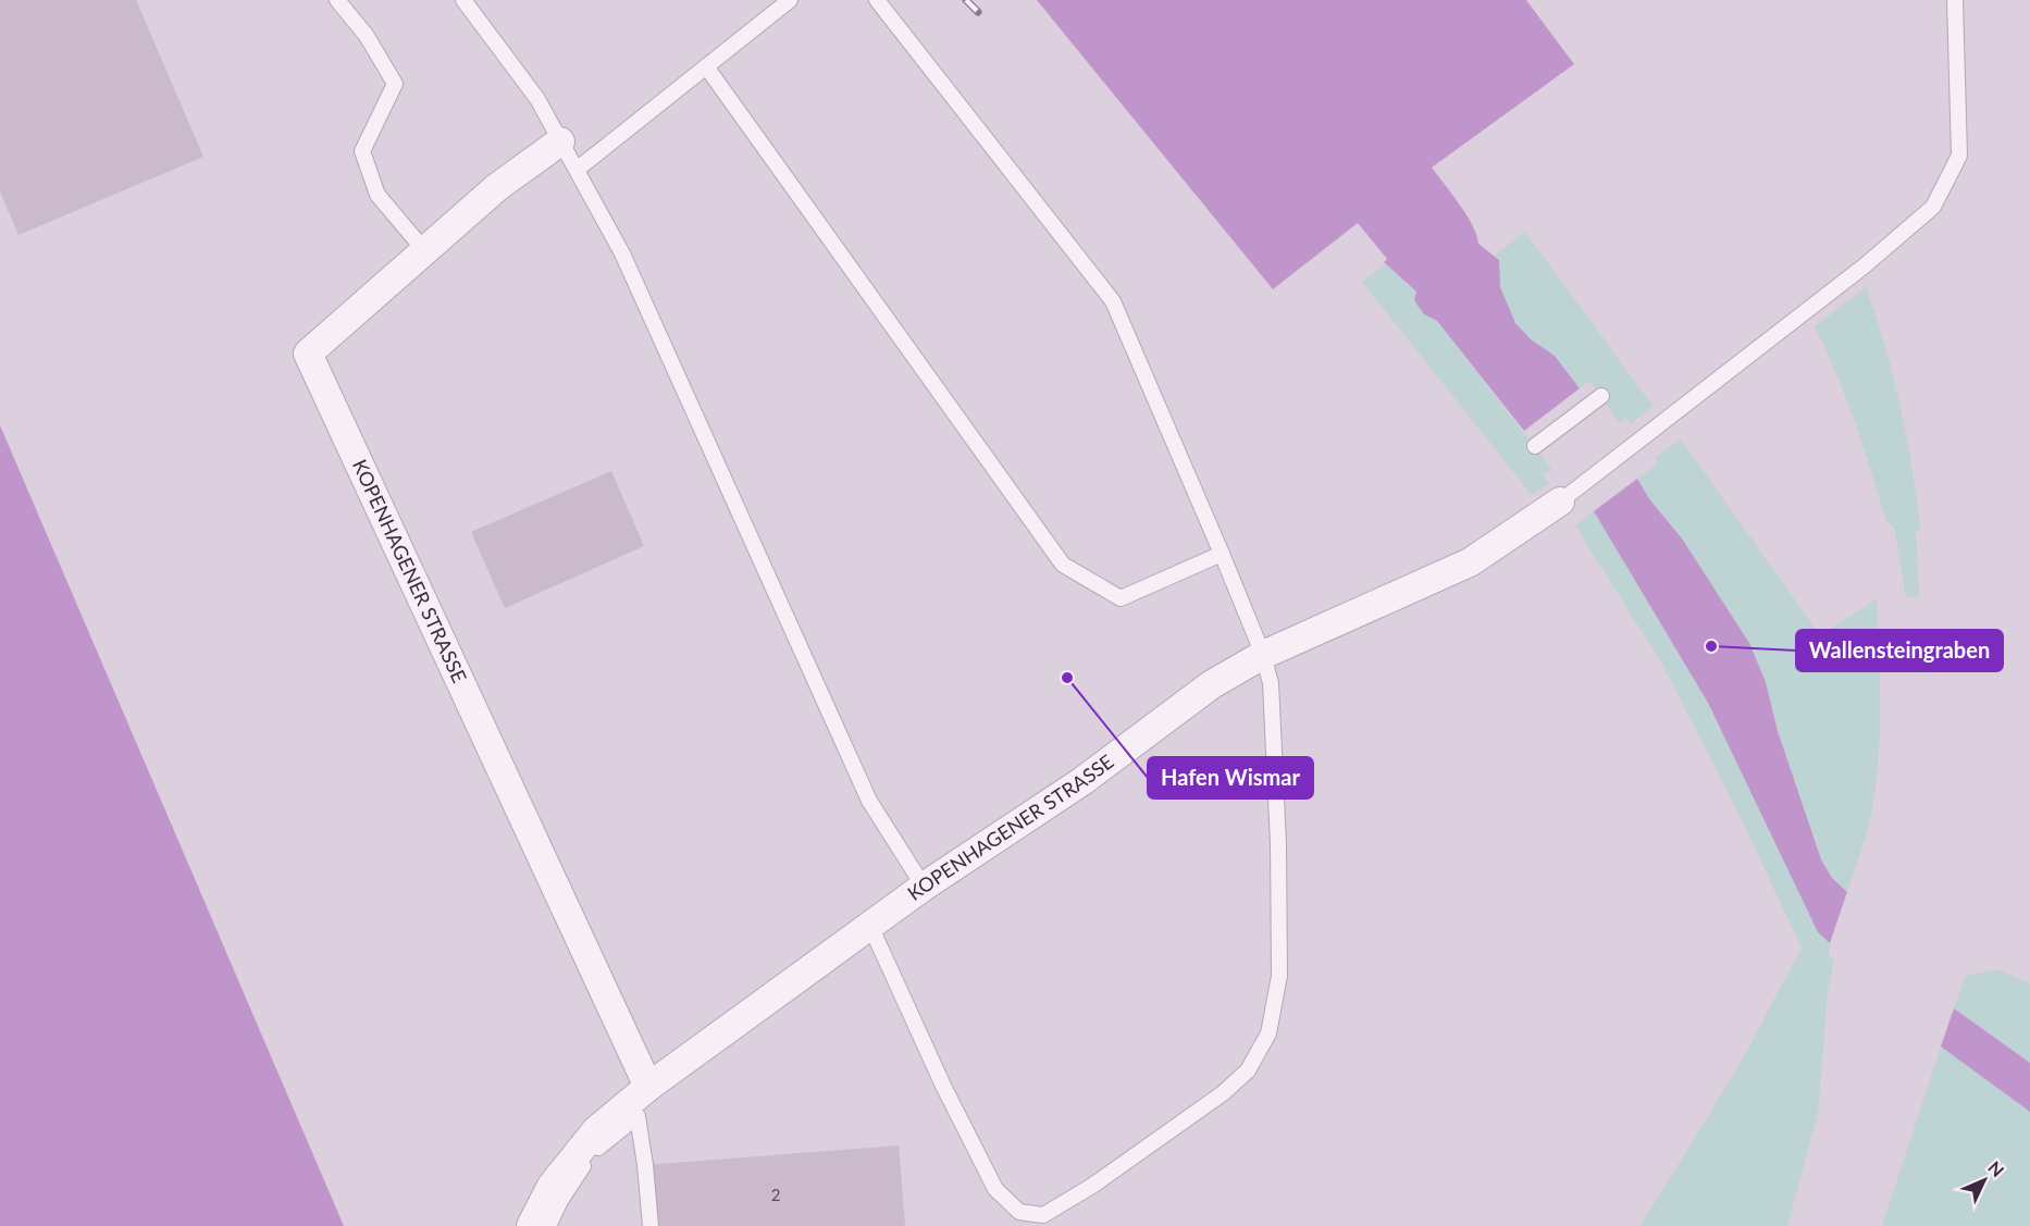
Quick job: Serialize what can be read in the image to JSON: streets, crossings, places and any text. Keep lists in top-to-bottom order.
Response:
{
  "streets": {
    "street": ["KOPENHAGENER STRASSE"]
  },
  "places": ["Wallensteingraben", "Hafen Wismar"],
  "house_numbers": ["2"],
  "north": "top right"
}
